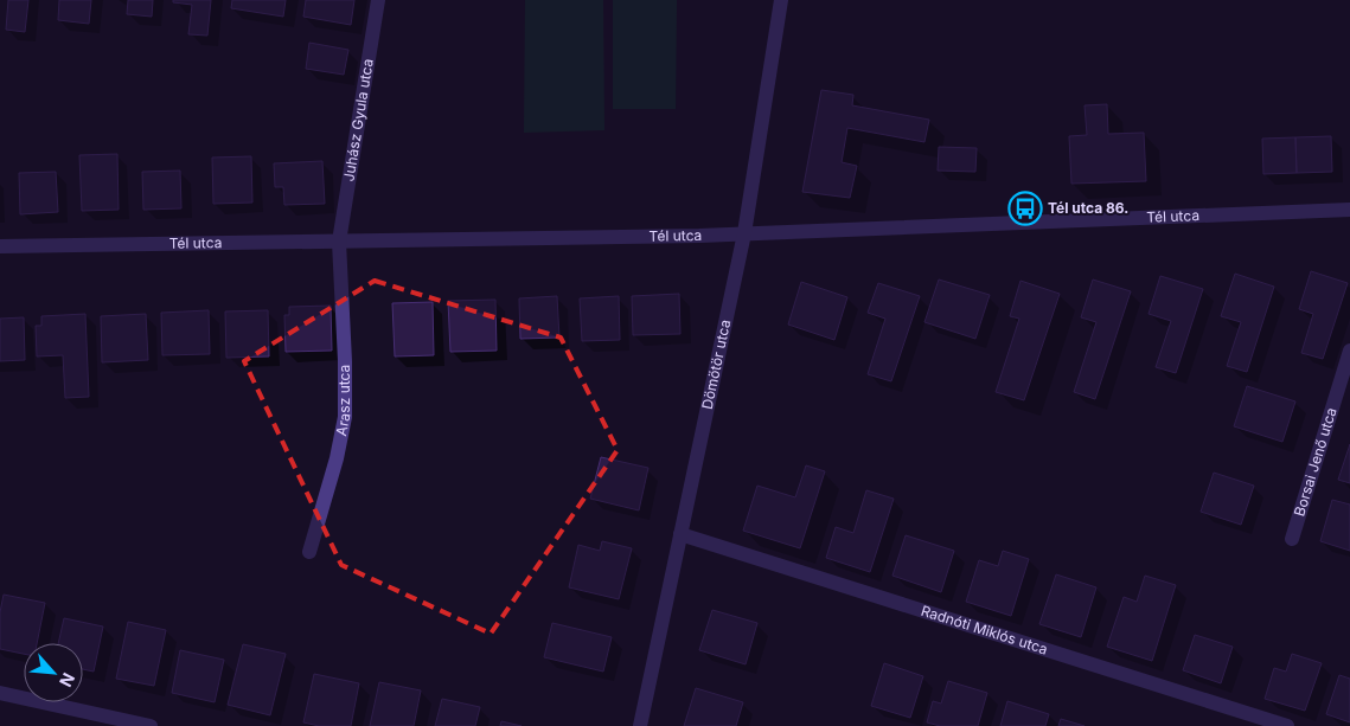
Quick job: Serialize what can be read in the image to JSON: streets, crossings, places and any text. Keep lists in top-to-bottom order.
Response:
{
  "streets": {
    "street": [
      "Juhász Gyula utca",
      "Tél utca",
      "Dömötör utca",
      "Arasz utca",
      "Borsai Jenő utca",
      "Radnóti Miklós utca"
    ]
  },
  "crossings": [
    ["Juhász Gyula utca", "Tél utca"],
    ["Juhász Gyula utca", "Arasz utca"],
    ["Tél utca", "Dömötör utca"],
    ["Tél utca", "Arasz utca"],
    ["Dömötör utca", "Radnóti Miklós utca"]
  ],
  "places": {
    "bus stop": ["Tél utca 86."]
  },
  "north": "bottom right"
}
